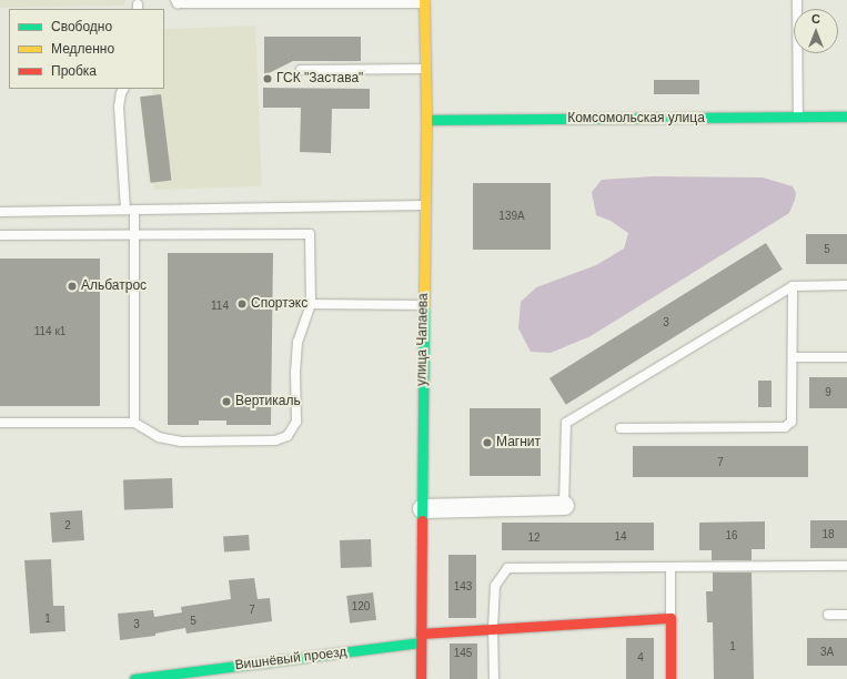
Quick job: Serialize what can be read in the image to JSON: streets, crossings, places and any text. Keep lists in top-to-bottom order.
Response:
{
  "streets": {
    "street": ["Комсомольская улица", "улица Чапаева", "Вишнёвый проезд"]
  },
  "crossings": [
    ["Комсомольская улица", "улица Чапаева"],
    ["улица Чапаева", "Вишнёвый проезд"]
  ],
  "places": [
    "ГСК \"Застава\"",
    "Альбатрос",
    "Спортэкс",
    "Вертикаль",
    "Магнит"
  ],
  "house_numbers": [
    "139А",
    "5",
    "114",
    "3",
    "114 к1",
    "9",
    "7",
    "2",
    "18",
    "16",
    "14",
    "12",
    "143",
    "120",
    "7",
    "1",
    "5",
    "3",
    "1",
    "3А",
    "145",
    "4"
  ],
  "legend": ["Свободно", "Медленно", "Пробка"],
  "north": "top"
}
